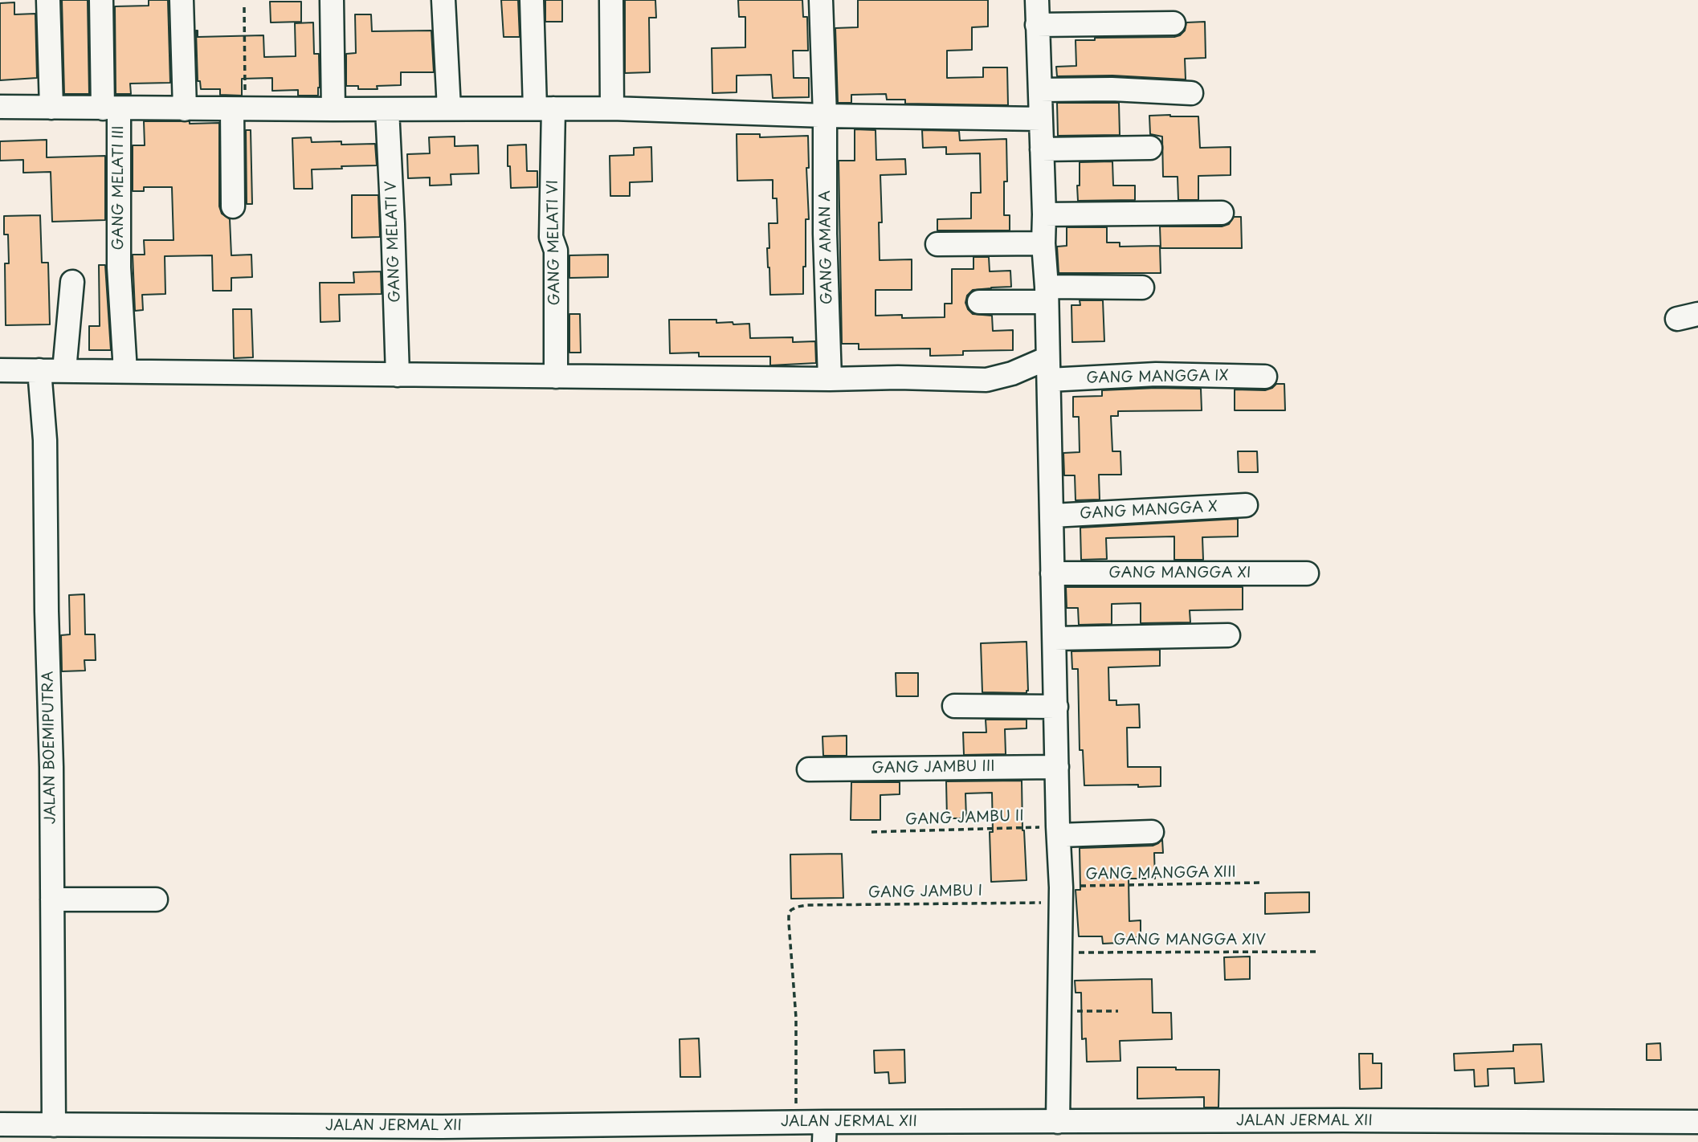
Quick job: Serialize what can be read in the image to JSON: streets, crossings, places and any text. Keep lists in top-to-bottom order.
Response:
{
  "streets": {
    "street": [
      "GANG MELATI III",
      "GANG MELATI V",
      "GANG MELATI VI",
      "GANG AMAN A",
      "GANG MANGGA IX",
      "GANG MANGGA X",
      "GANG MANGGA XI",
      "JALAN BOEMIPUTRA",
      "GANG JAMBU III",
      "JALAN JERMAL XII"
    ],
    "path": [
      "GANG JAMBU II",
      "GANG MANGGA XIII",
      "GANG JAMBU I",
      "GANG MANGGA XIV"
    ]
  },
  "crossings": [
    ["JALAN BOEMIPUTRA", "JALAN JERMAL XII"],
    ["GANG MANGGA XIII", "GANG JAMBU I"],
    ["GANG JAMBU I", "JALAN JERMAL XII"]
  ]
}
